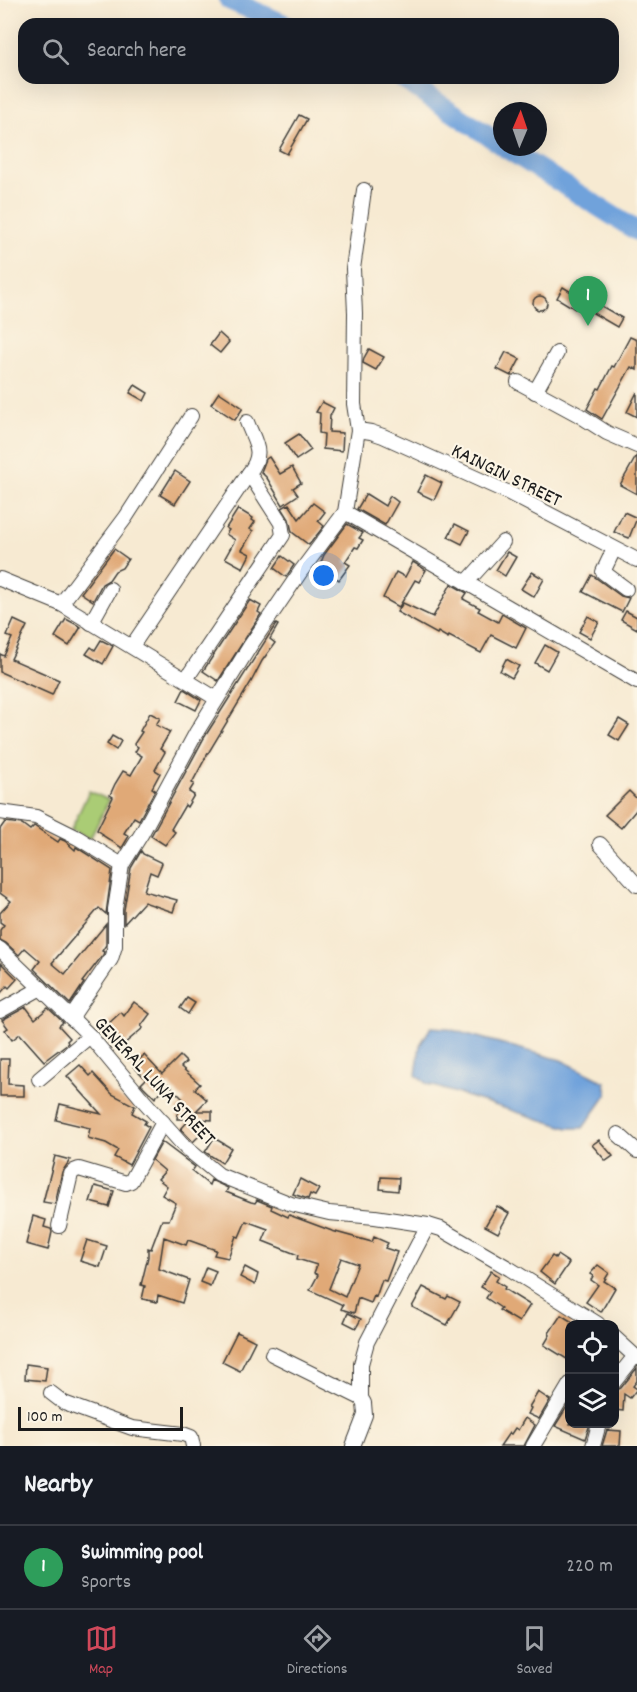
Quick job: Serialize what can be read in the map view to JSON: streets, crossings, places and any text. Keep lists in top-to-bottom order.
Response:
{
  "streets": {
    "street": ["KAINGIN STREET", "GENERAL LUNA STREET"]
  },
  "scale_bar": "100 m",
  "north": "top",
  "page": {
    "search": "Search here",
    "pins": "1",
    "scale": "100 m",
    "heading": "Nearby",
    "list": [
      {
        "mark": "1",
        "name": "Swimming pool",
        "note": "Sports",
        "value": "220 m"
      }
    ],
    "nav": ["Map", "Directions", "Saved"]
  }
}
